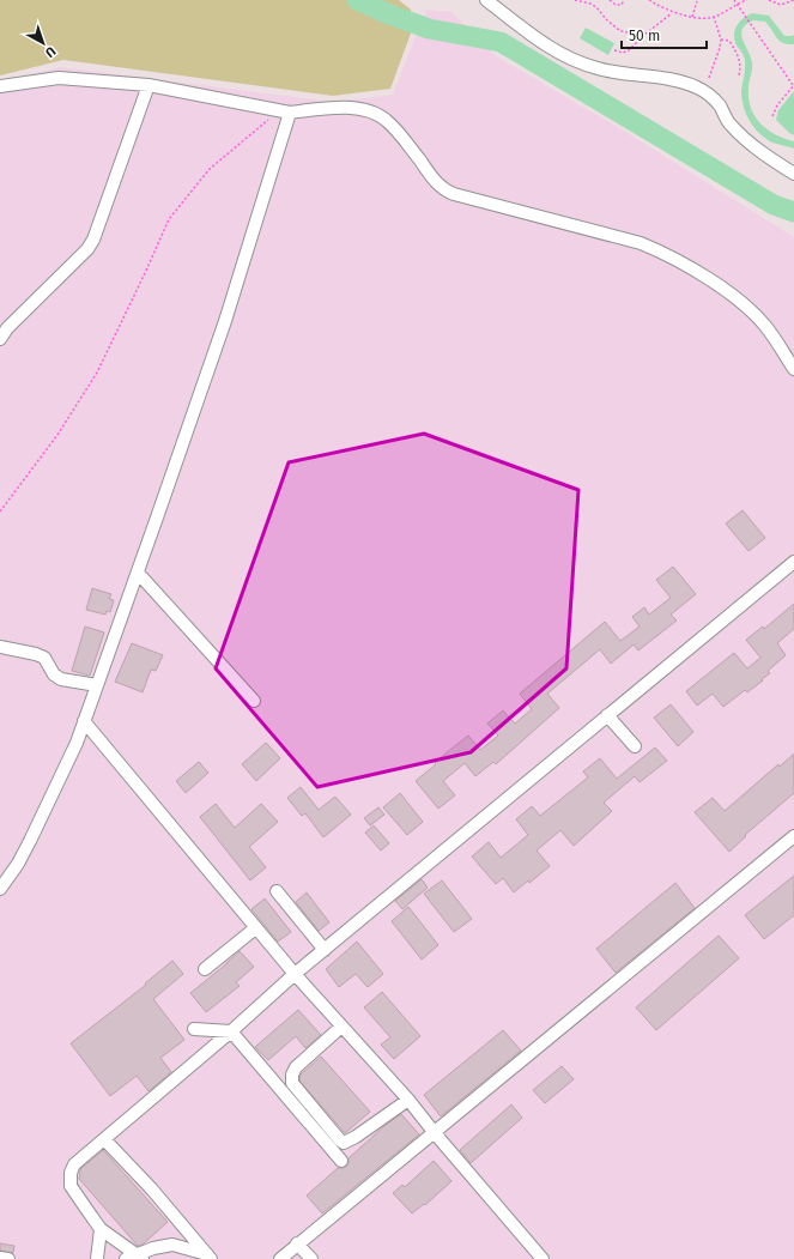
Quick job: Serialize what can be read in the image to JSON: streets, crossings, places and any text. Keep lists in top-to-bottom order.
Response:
{
  "scale_bar": "50 m",
  "north": "bottom right"
}
